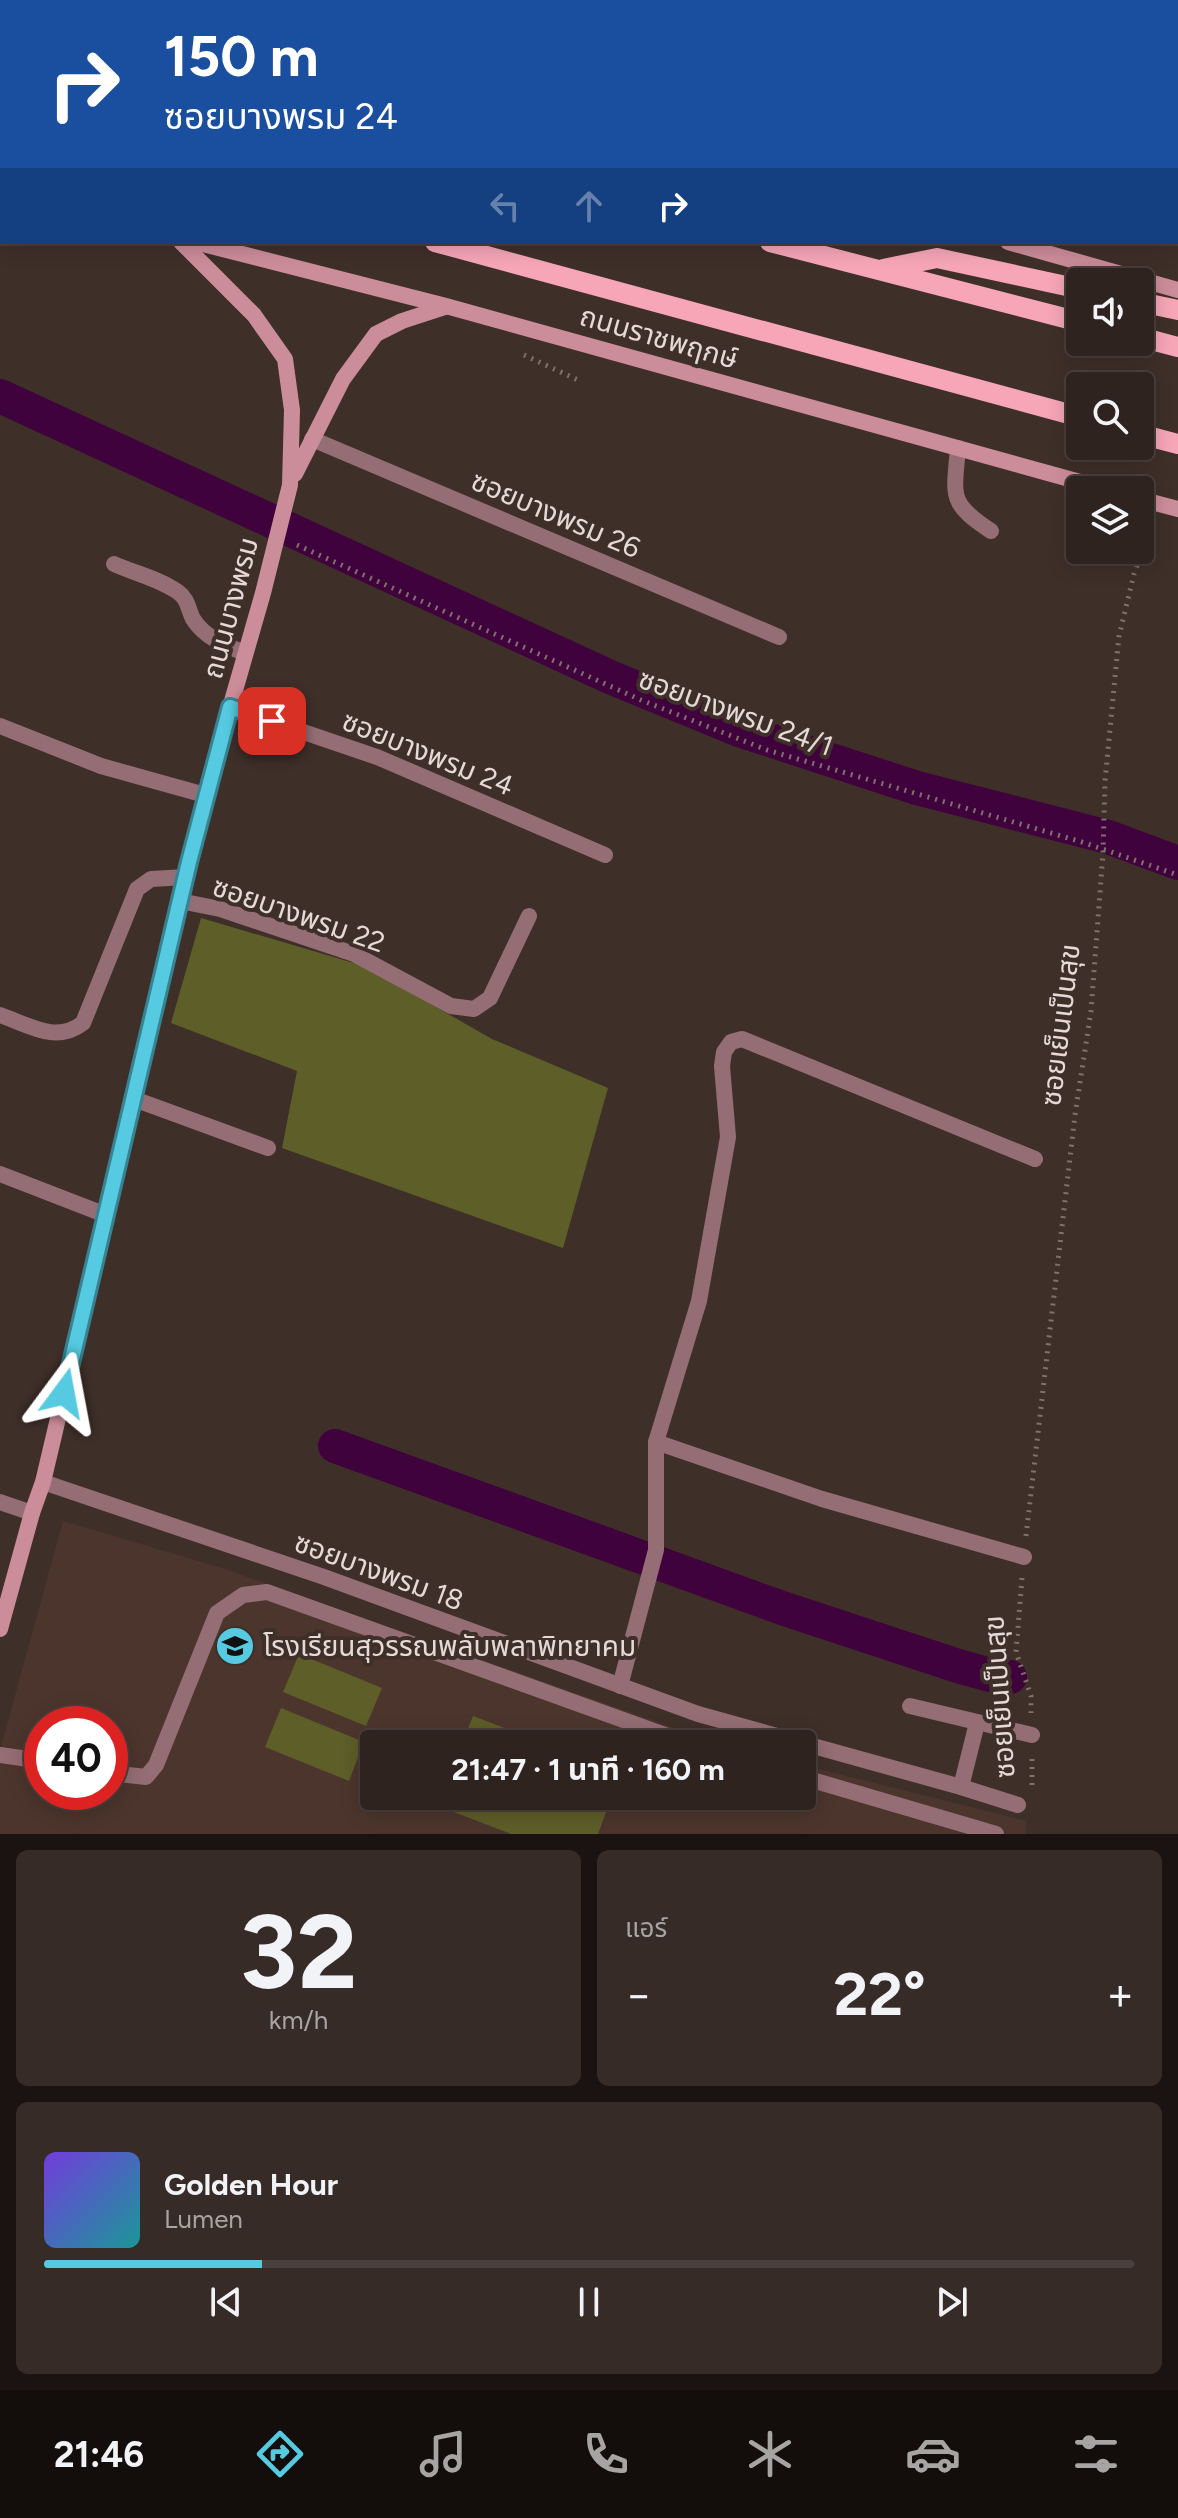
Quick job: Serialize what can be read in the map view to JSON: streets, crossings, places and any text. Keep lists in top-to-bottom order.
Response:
{
  "streets": {
    "main road": ["ถนนราชพฤกษ์"],
    "street": [
      "ซอยบางพรม 26",
      "ถนนบางพรม",
      "ซอยบางพรม 24",
      "ซอยบางพรม 22",
      "ซอยบางพรม 18"
    ],
    "path": ["ซอยบางพรม 24/1", "ซอยเย็นเป็นสุข"]
  },
  "crossings": [
    ["ถนนราชพฤกษ์", "ถนนบางพรม"],
    ["ซอยบางพรม 26", "ถนนบางพรม"],
    ["ถนนบางพรม", "ซอยบางพรม 24"],
    ["ถนนบางพรม", "ซอยบางพรม 22"],
    ["ถนนบางพรม", "ซอยบางพรม 18"],
    ["ซอยบางพรม 24/1", "ซอยเย็นเป็นสุข"]
  ],
  "places": {
    "school or university": ["โรงเรียนสุวรรณพลับพลาพิทยาคม"]
  },
  "page": {
    "turn": ["150 m", "ซอยบางพรม 24"],
    "limit": "40",
    "trip": "21:47 · 1 นาที · 160 m",
    "tile": [
      ["32", "km/h"],
      "แอร์"
    ],
    "heat": ["−", "22°", "+"],
    "song": ["Golden Hour", "Lumen"],
    "tabs": "21:46"
  }
}
